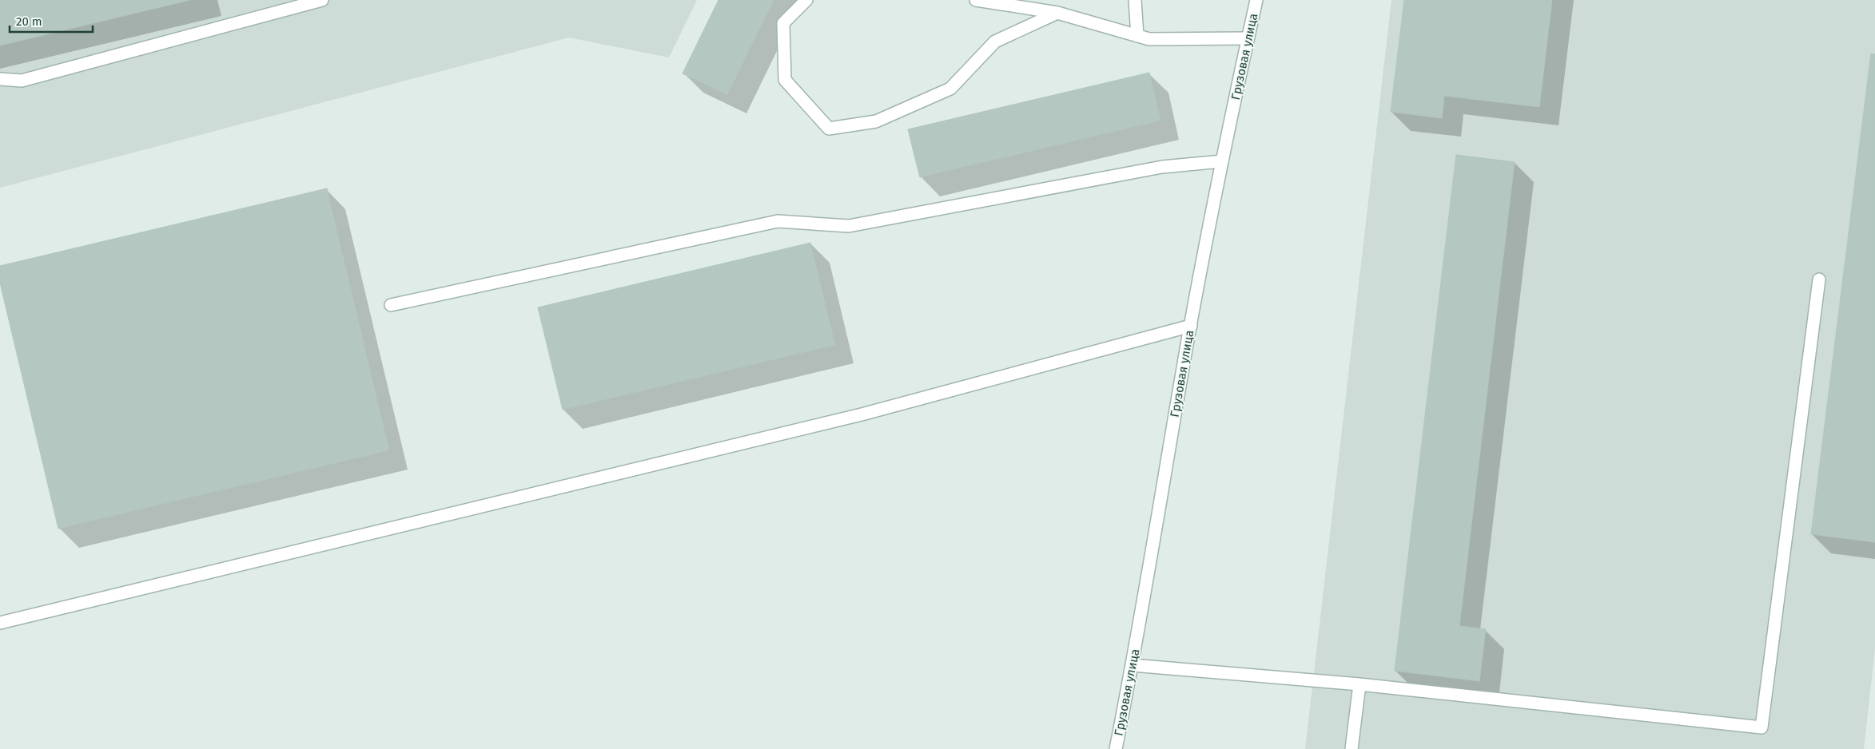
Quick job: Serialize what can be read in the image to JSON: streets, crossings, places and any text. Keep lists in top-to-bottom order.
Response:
{
  "streets": {
    "street": ["Грузовая улица"]
  },
  "scale_bar": "20 m"
}
